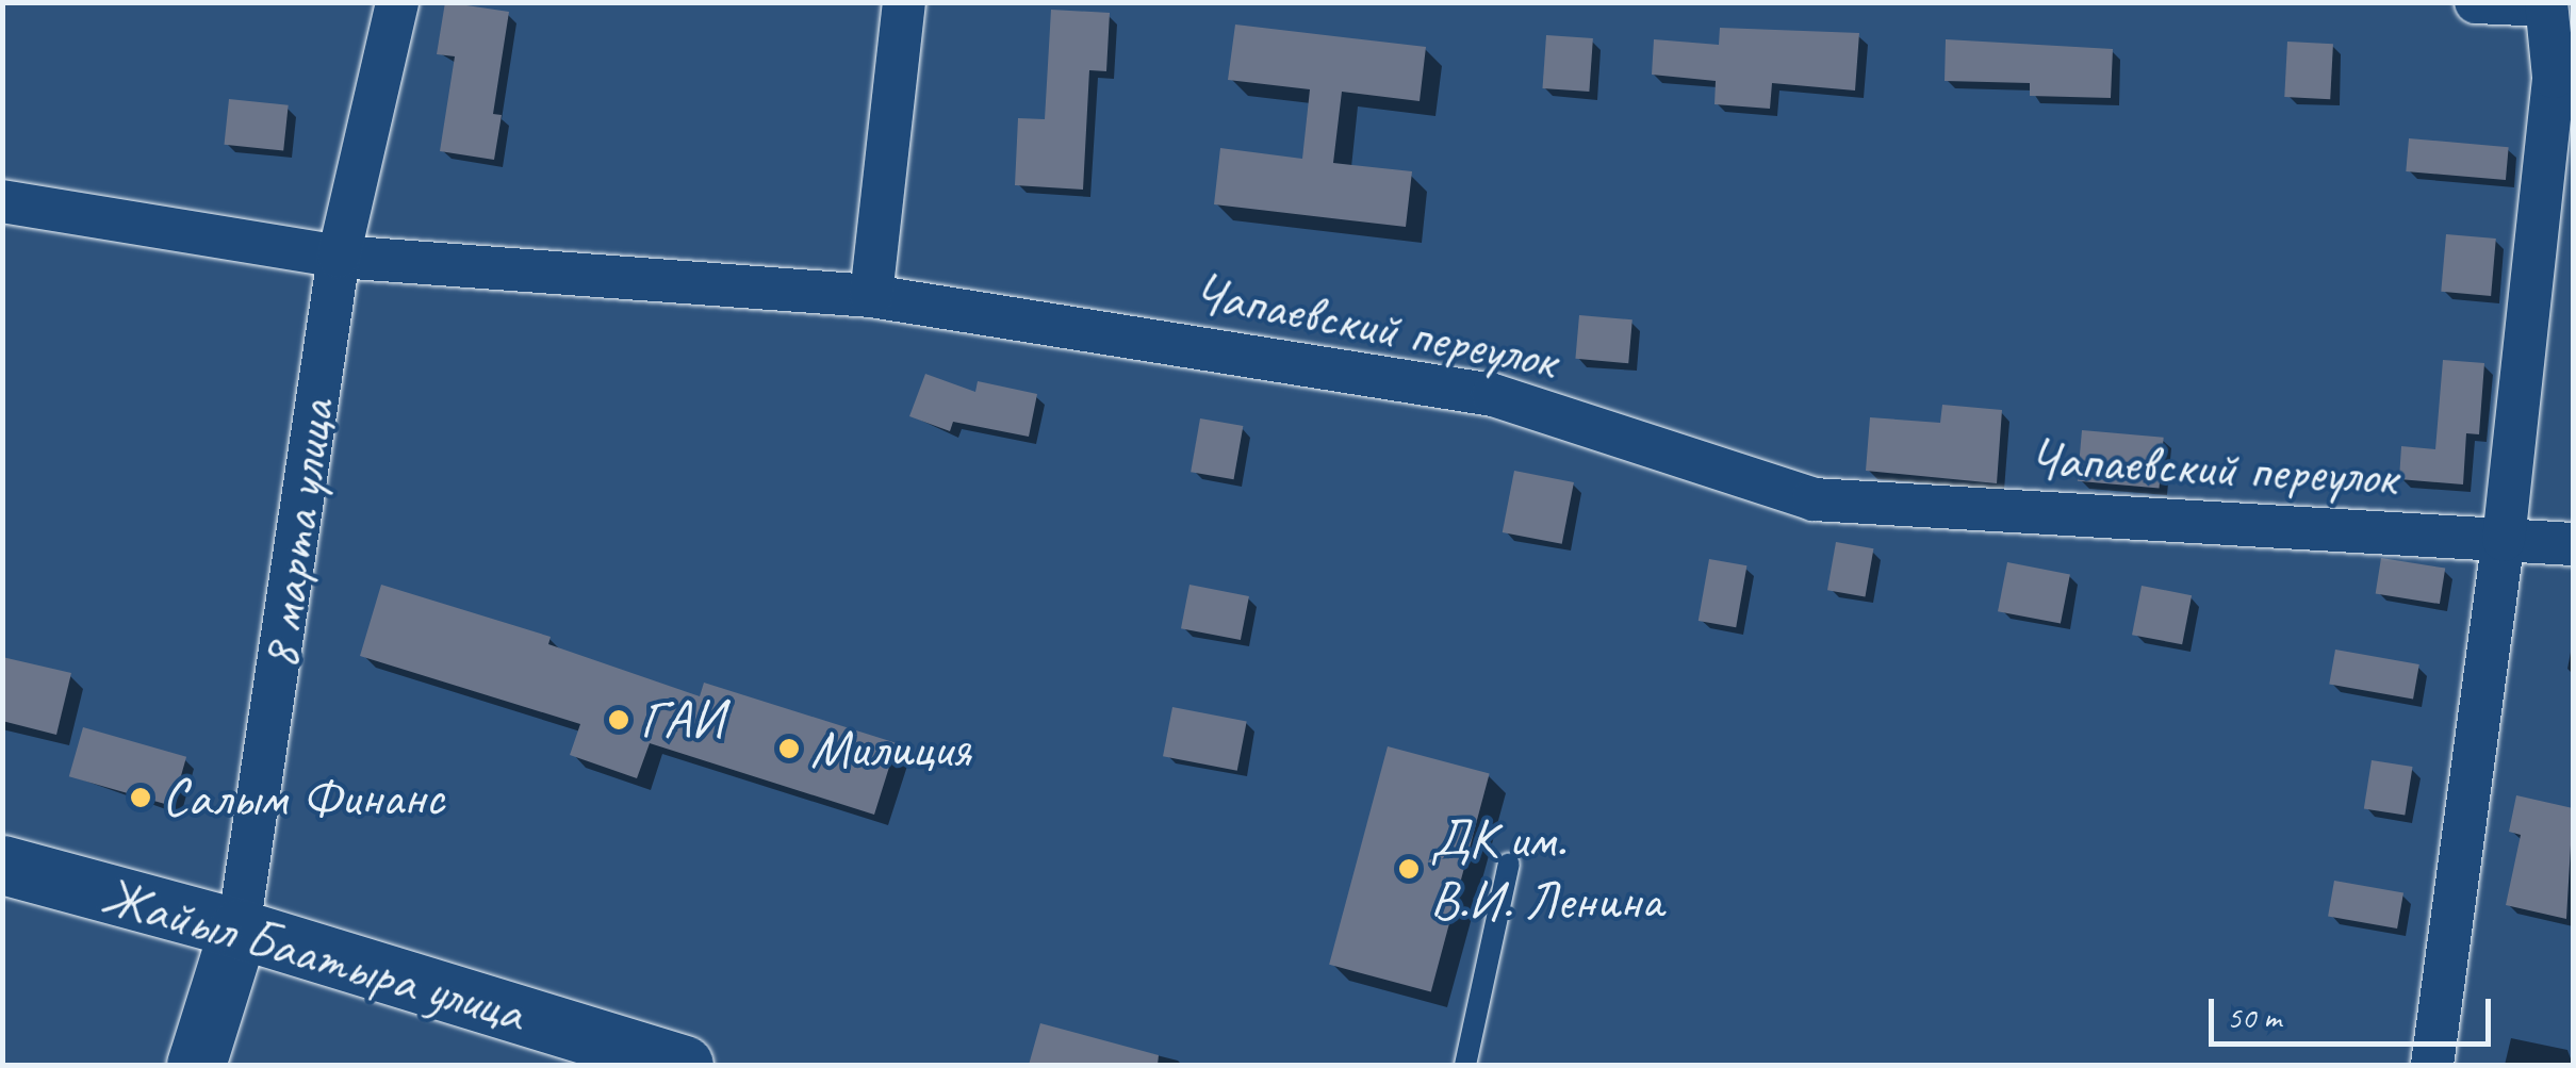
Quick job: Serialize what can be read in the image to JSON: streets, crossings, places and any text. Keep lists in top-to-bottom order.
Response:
{
  "streets": {
    "main road": ["8 марта улица", "Жайыл Баатыра улица"],
    "street": ["Чапаевский переулок"]
  },
  "crossings": [
    ["Чапаевский переулок", "8 марта улица"],
    ["8 марта улица", "Жайыл Баатыра улица"]
  ],
  "places": [
    "ГАИ",
    "Милиция",
    "Салым Финанс",
    "ДК им. В.И. Ленина"
  ],
  "scale_bar": "50 m"
}
